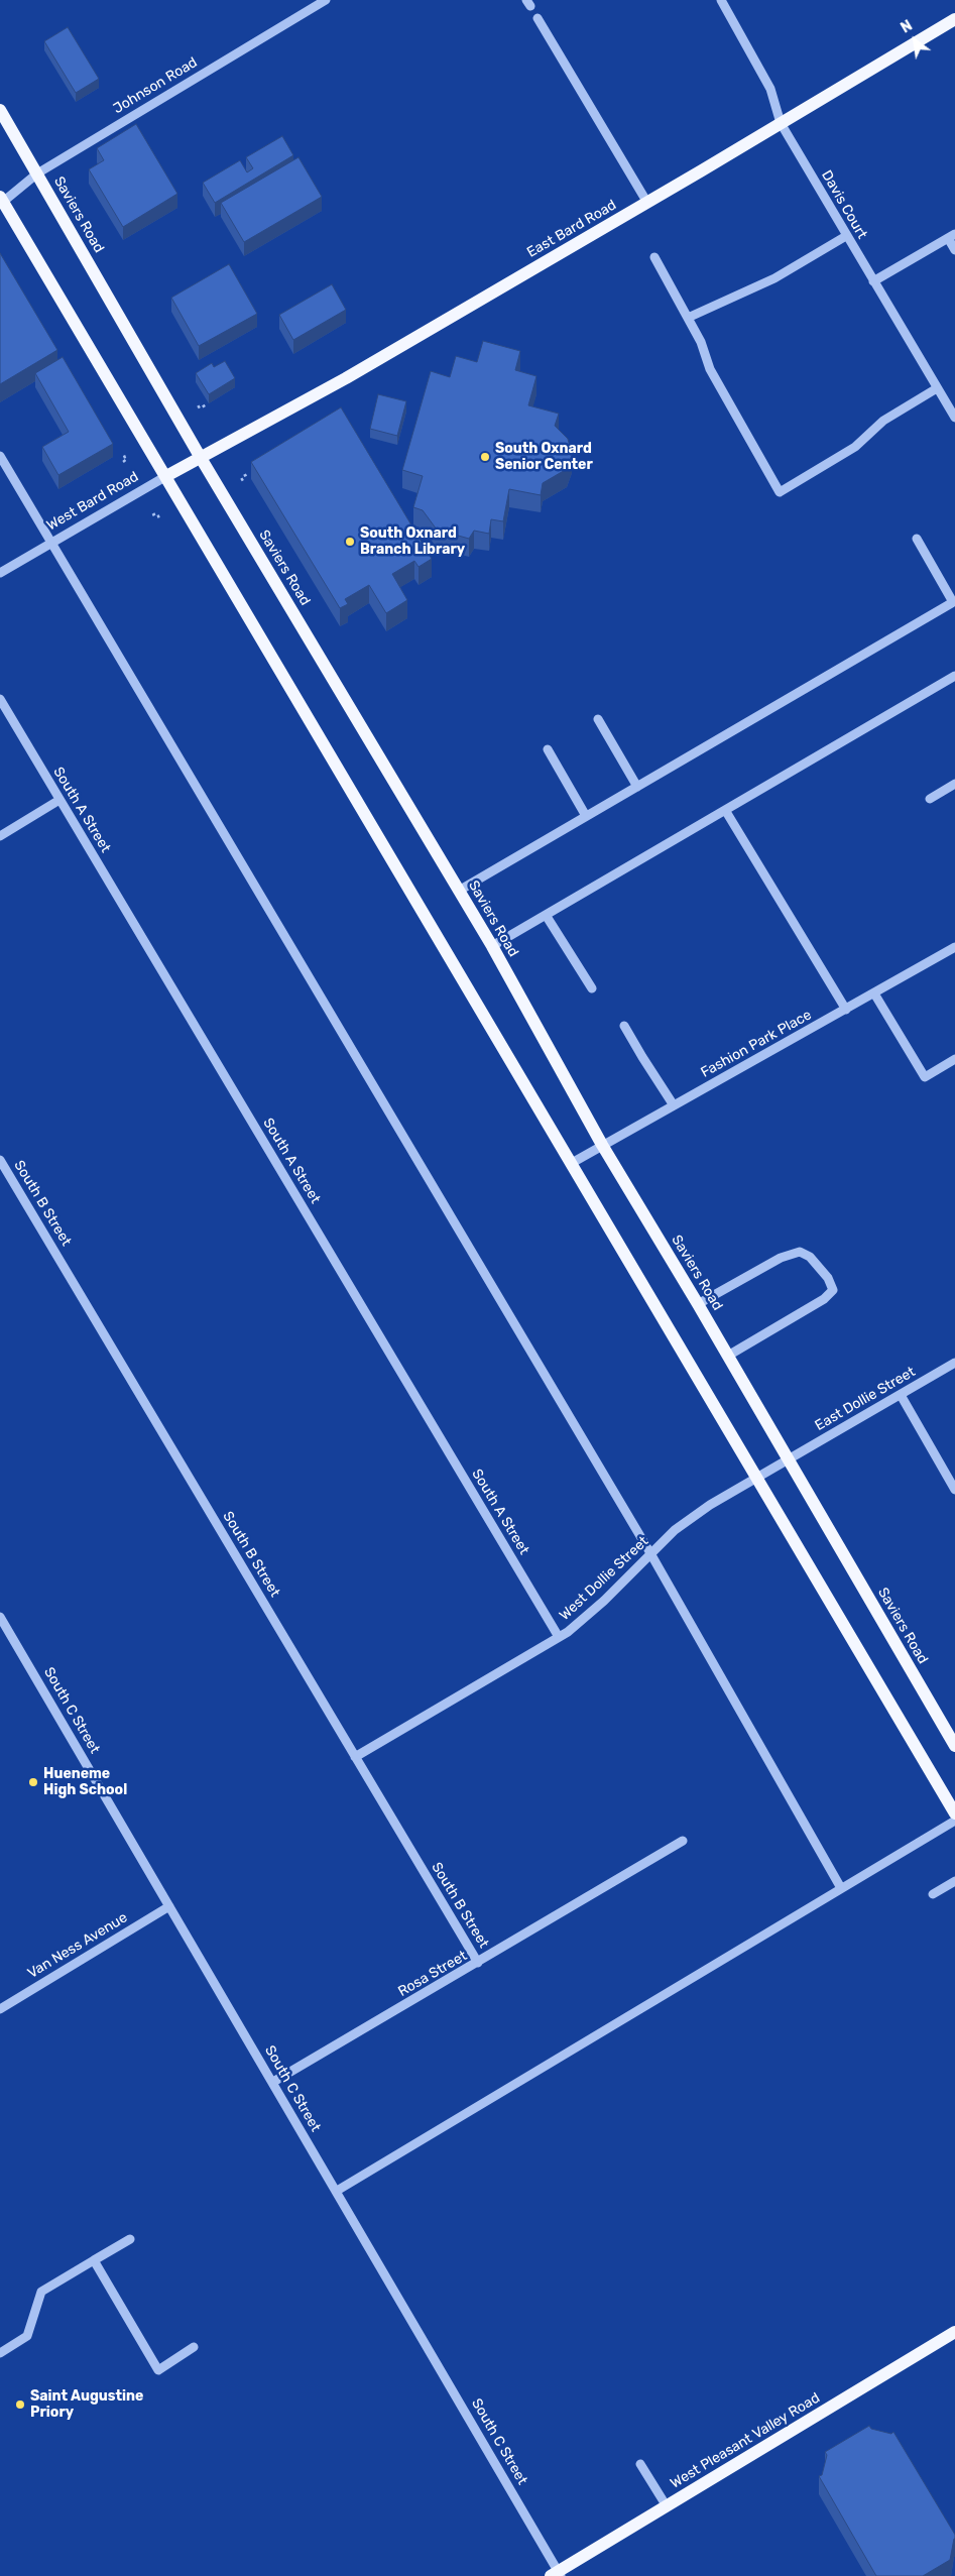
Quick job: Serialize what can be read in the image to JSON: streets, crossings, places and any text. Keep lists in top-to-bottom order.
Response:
{
  "streets": {
    "main road": [
      "Saviers Road",
      "East Bard Road",
      "West Bard Road",
      "West Pleasant Valley Road"
    ],
    "street": [
      "Johnson Road",
      "Davis Court",
      "South A Street",
      "Fashion Park Place",
      "South B Street",
      "East Dollie Street",
      "West Dollie Street",
      "South C Street",
      "Van Ness Avenue",
      "Rosa Street"
    ]
  },
  "crossings": [
    ["Johnson Road", "Saviers Road"],
    ["Davis Court", "East Bard Road"],
    ["Saviers Road", "East Bard Road"],
    ["Saviers Road", "West Bard Road"],
    ["Saviers Road", "Fashion Park Place"],
    ["Saviers Road", "East Dollie Street"],
    ["Saviers Road", "West Dollie Street"],
    ["East Bard Road", "West Bard Road"],
    ["South A Street", "West Dollie Street"],
    ["South B Street", "West Dollie Street"],
    ["South B Street", "Rosa Street"],
    ["East Dollie Street", "West Dollie Street"],
    ["South C Street", "Van Ness Avenue"],
    ["South C Street", "Rosa Street"],
    ["South C Street", "West Pleasant Valley Road"]
  ],
  "places": [
    "South Oxnard Senior Center",
    "South Oxnard Branch Library",
    "Hueneme High School",
    "Saint Augustine Priory"
  ],
  "north": "top left"
}
